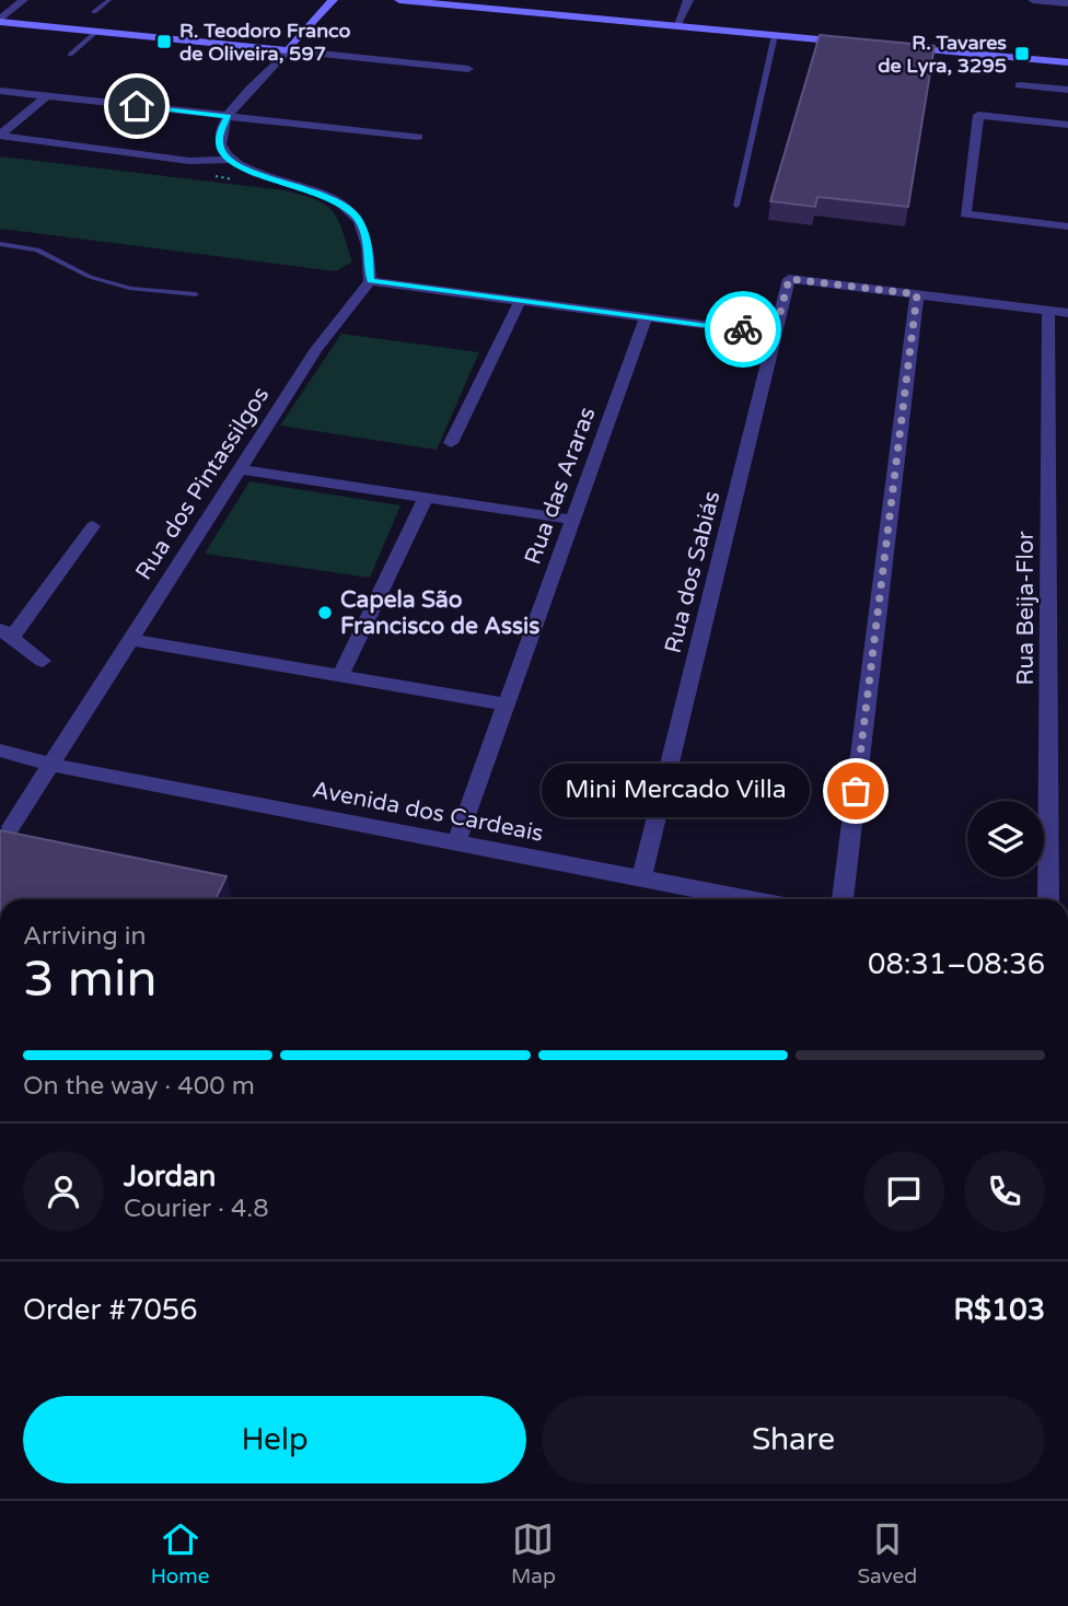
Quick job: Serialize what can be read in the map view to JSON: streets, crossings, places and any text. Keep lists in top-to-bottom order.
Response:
{
  "streets": {
    "street": [
      "Rua dos Pintassilgos",
      "Rua das Araras",
      "Rua dos Sabiás",
      "Rua Beija-Flor",
      "Avenida dos Cardeais"
    ]
  },
  "crossings": [
    ["Rua dos Pintassilgos", "Avenida dos Cardeais"],
    ["Rua das Araras", "Avenida dos Cardeais"],
    ["Rua dos Sabiás", "Avenida dos Cardeais"]
  ],
  "places": {
    "transit": ["R. Teodoro Franco de Oliveira, 597", "R. Tavares de Lyra, 3295"],
    "other": ["Capela São Francisco de Assis", "Mini Mercado Villa"]
  },
  "page": {
    "bubble": "Mini Mercado Villa",
    "heading": ["3 min", "Arriving in", "08:31–08:36"],
    "panel": [
      "Jordan",
      "Courier · 4.8",
      "Order #7056",
      "R$103"
    ],
    "bar": "On the way · 400 m",
    "buttons": ["Help", "Share"],
    "tabs": ["Home", "Map", "Saved"]
  }
}
